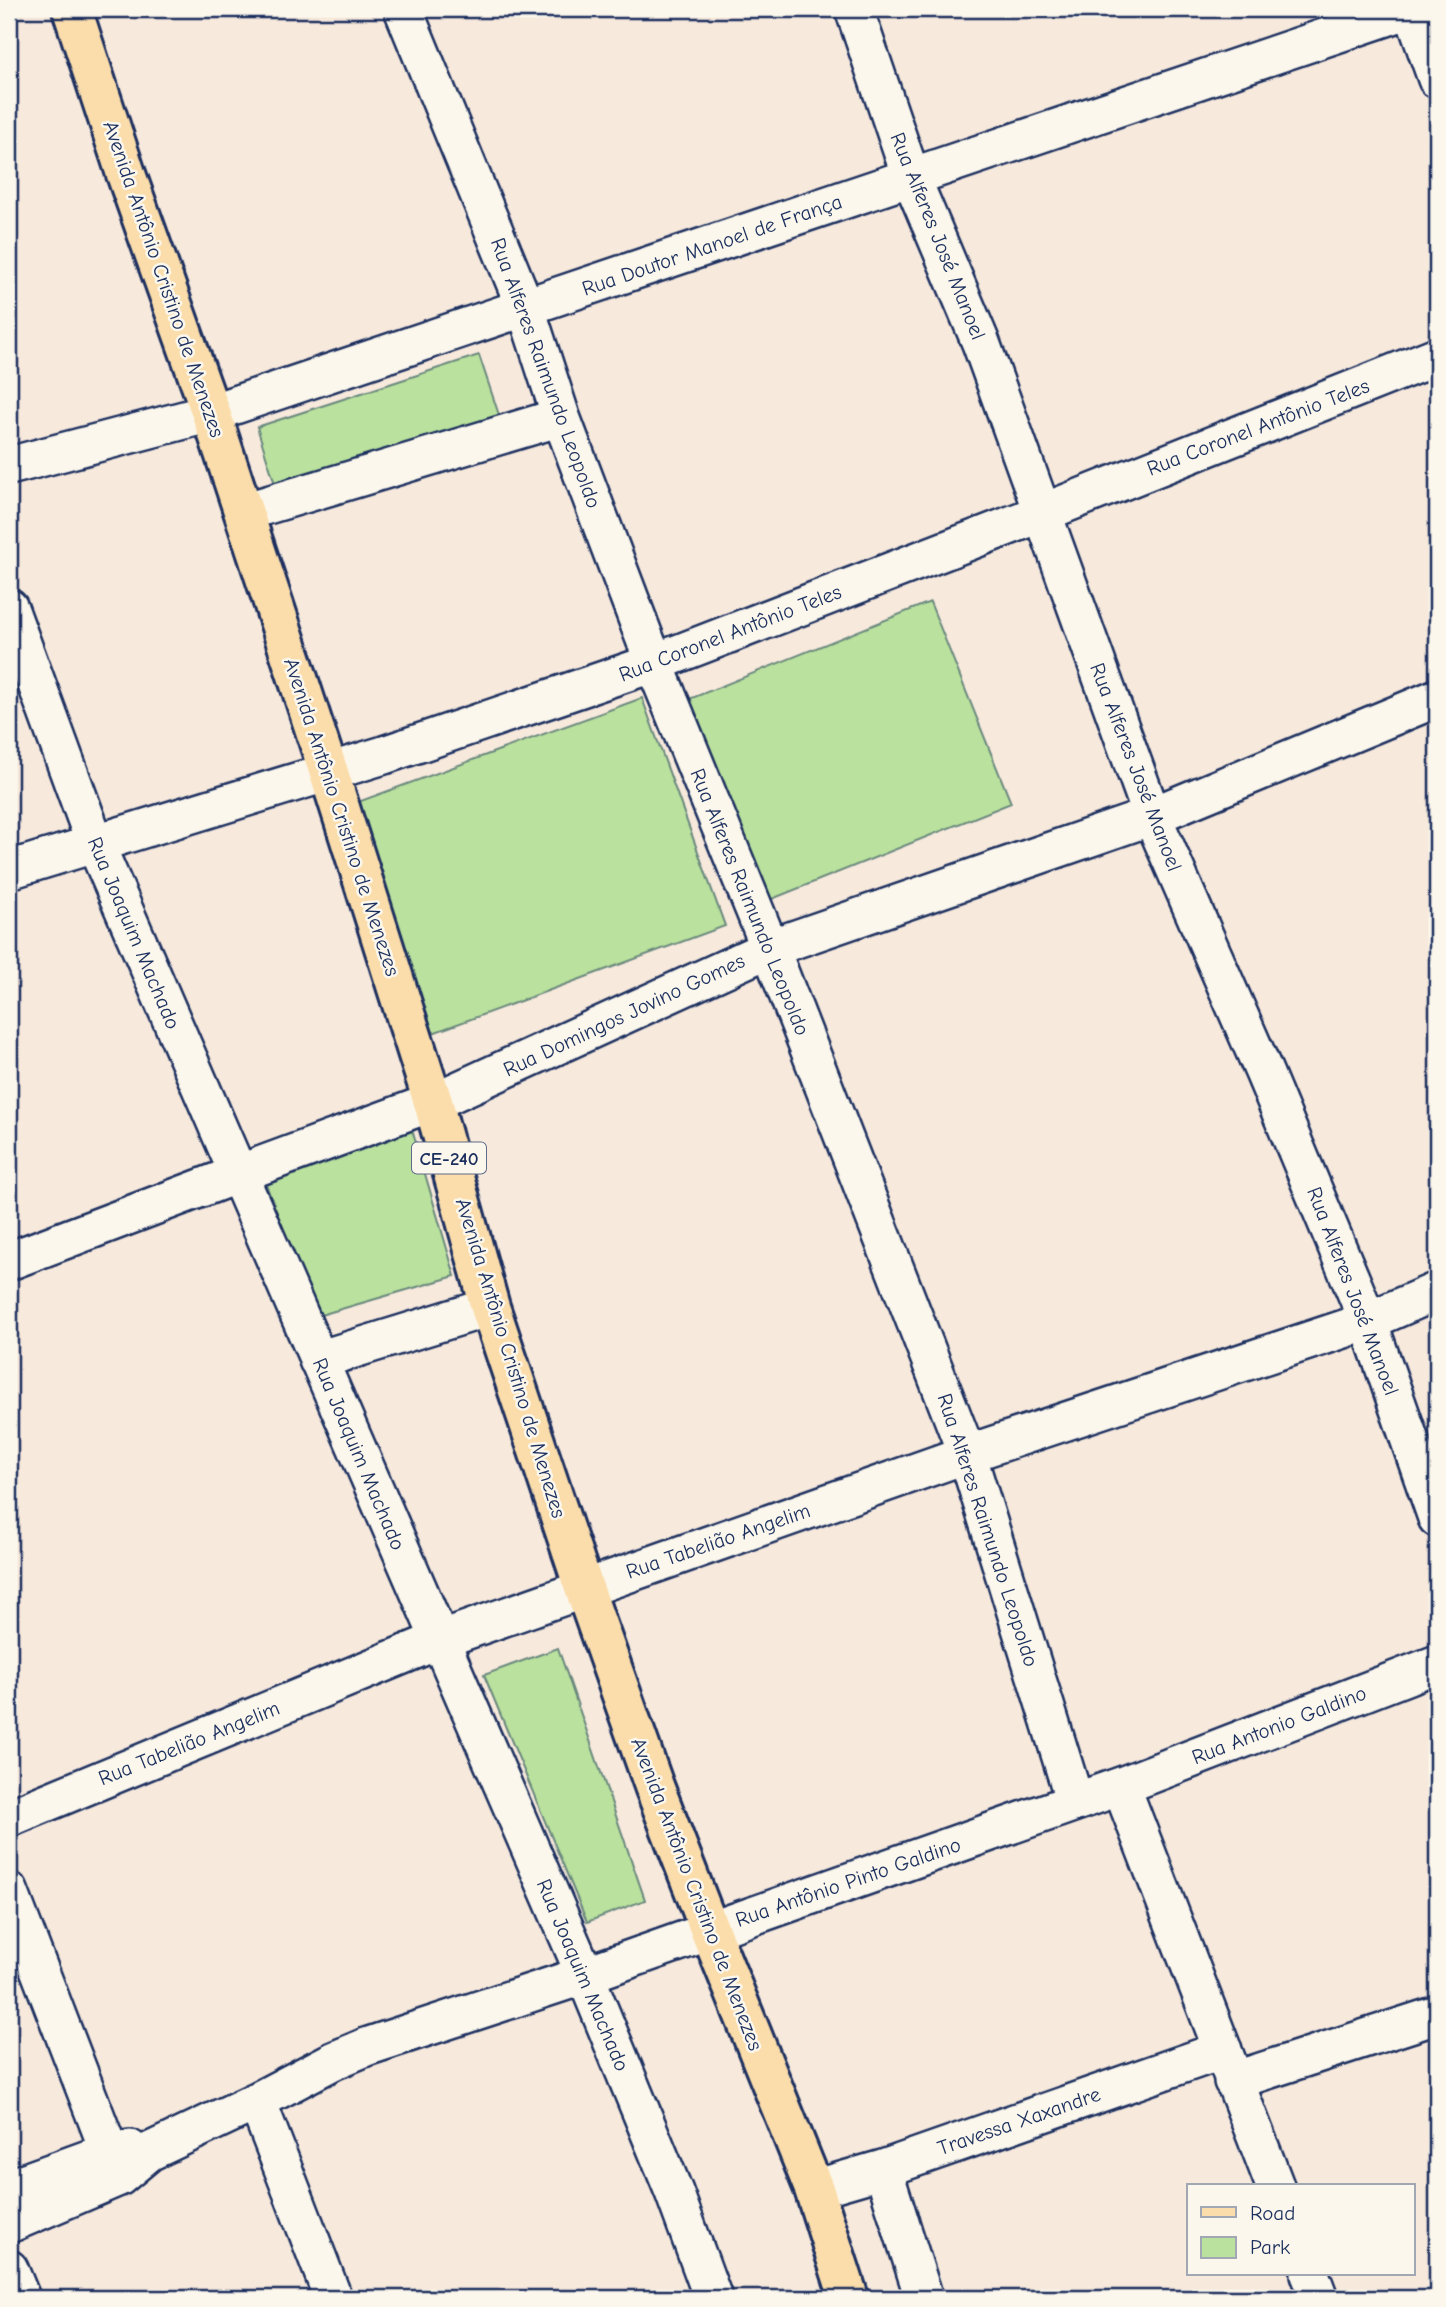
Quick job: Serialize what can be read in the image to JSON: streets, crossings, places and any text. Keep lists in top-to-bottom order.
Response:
{
  "streets": {
    "main road": ["Avenida Antônio Cristino de Menezes", "CE-240"],
    "street": [
      "Rua Alferes José Manoel",
      "Rua Doutor Manoel de França",
      "Rua Alferes Raimundo Leopoldo",
      "Rua Coronel Antônio Teles",
      "Rua Joaquim Machado",
      "Rua Domingos Jovino Gomes",
      "Rua Tabelião Angelim",
      "Rua Antonio Galdino",
      "Rua Antônio Pinto Galdino",
      "Travessa Xaxandre"
    ]
  },
  "crossings": [
    ["Rua Alferes José Manoel", "Rua Doutor Manoel de França"],
    ["Rua Alferes José Manoel", "Rua Coronel Antônio Teles"],
    ["Rua Alferes José Manoel", "Rua Domingos Jovino Gomes"],
    ["Rua Alferes José Manoel", "Rua Tabelião Angelim"],
    ["Rua Doutor Manoel de França", "Avenida Antônio Cristino de Menezes"],
    ["Rua Doutor Manoel de França", "Rua Alferes Raimundo Leopoldo"],
    ["Avenida Antônio Cristino de Menezes", "Rua Coronel Antônio Teles"],
    ["Avenida Antônio Cristino de Menezes", "Rua Domingos Jovino Gomes"],
    ["Avenida Antônio Cristino de Menezes", "Rua Tabelião Angelim"],
    ["Avenida Antônio Cristino de Menezes", "Rua Antônio Pinto Galdino"],
    ["Avenida Antônio Cristino de Menezes", "Travessa Xaxandre"],
    ["Rua Alferes Raimundo Leopoldo", "Rua Coronel Antônio Teles"],
    ["Rua Alferes Raimundo Leopoldo", "Rua Domingos Jovino Gomes"],
    ["Rua Alferes Raimundo Leopoldo", "Rua Tabelião Angelim"],
    ["Rua Alferes Raimundo Leopoldo", "Rua Antônio Pinto Galdino"],
    ["Rua Coronel Antônio Teles", "Rua Joaquim Machado"],
    ["Rua Joaquim Machado", "Rua Domingos Jovino Gomes"],
    ["Rua Joaquim Machado", "Rua Tabelião Angelim"],
    ["Rua Joaquim Machado", "Rua Antônio Pinto Galdino"],
    ["Rua Antonio Galdino", "Rua Antônio Pinto Galdino"]
  ],
  "legend": ["Road", "Park"]
}
